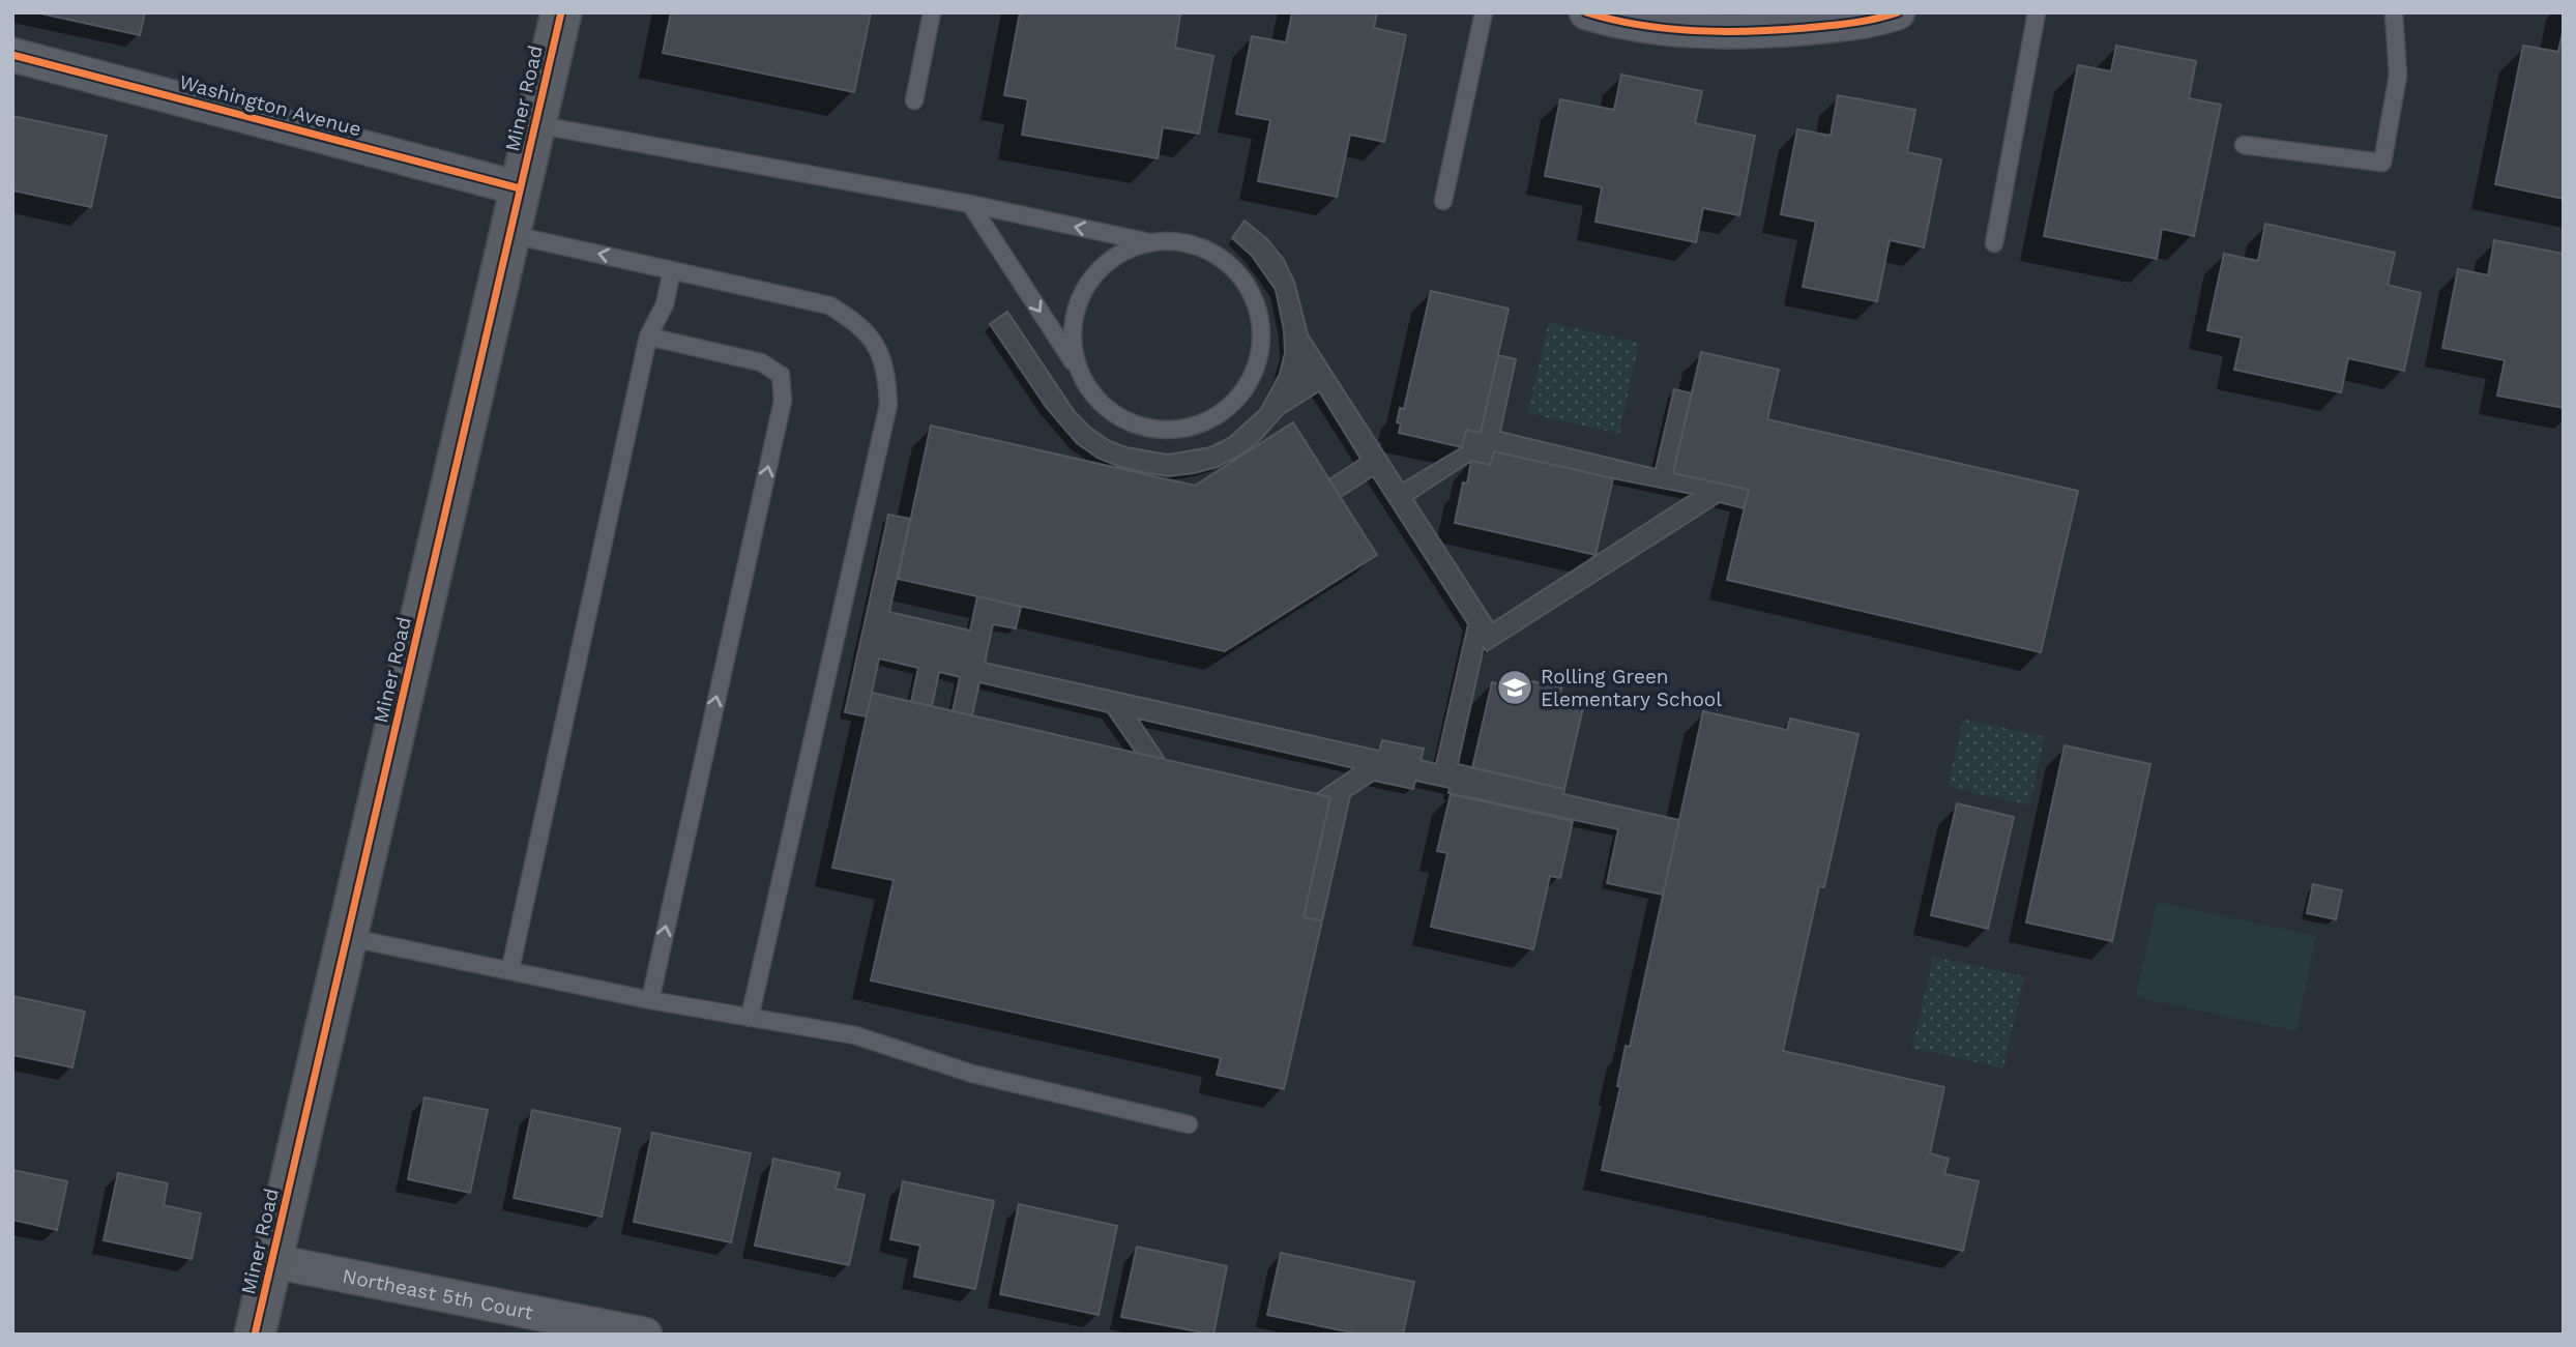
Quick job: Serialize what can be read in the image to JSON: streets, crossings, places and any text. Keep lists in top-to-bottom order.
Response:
{
  "streets": {
    "street": ["Miner Road", "Washington Avenue", "Northeast 5th Court"]
  },
  "crossings": [
    ["Miner Road", "Washington Avenue"],
    ["Miner Road", "Northeast 5th Court"]
  ],
  "places": {
    "school or university": ["Rolling Green Elementary School"]
  }
}
